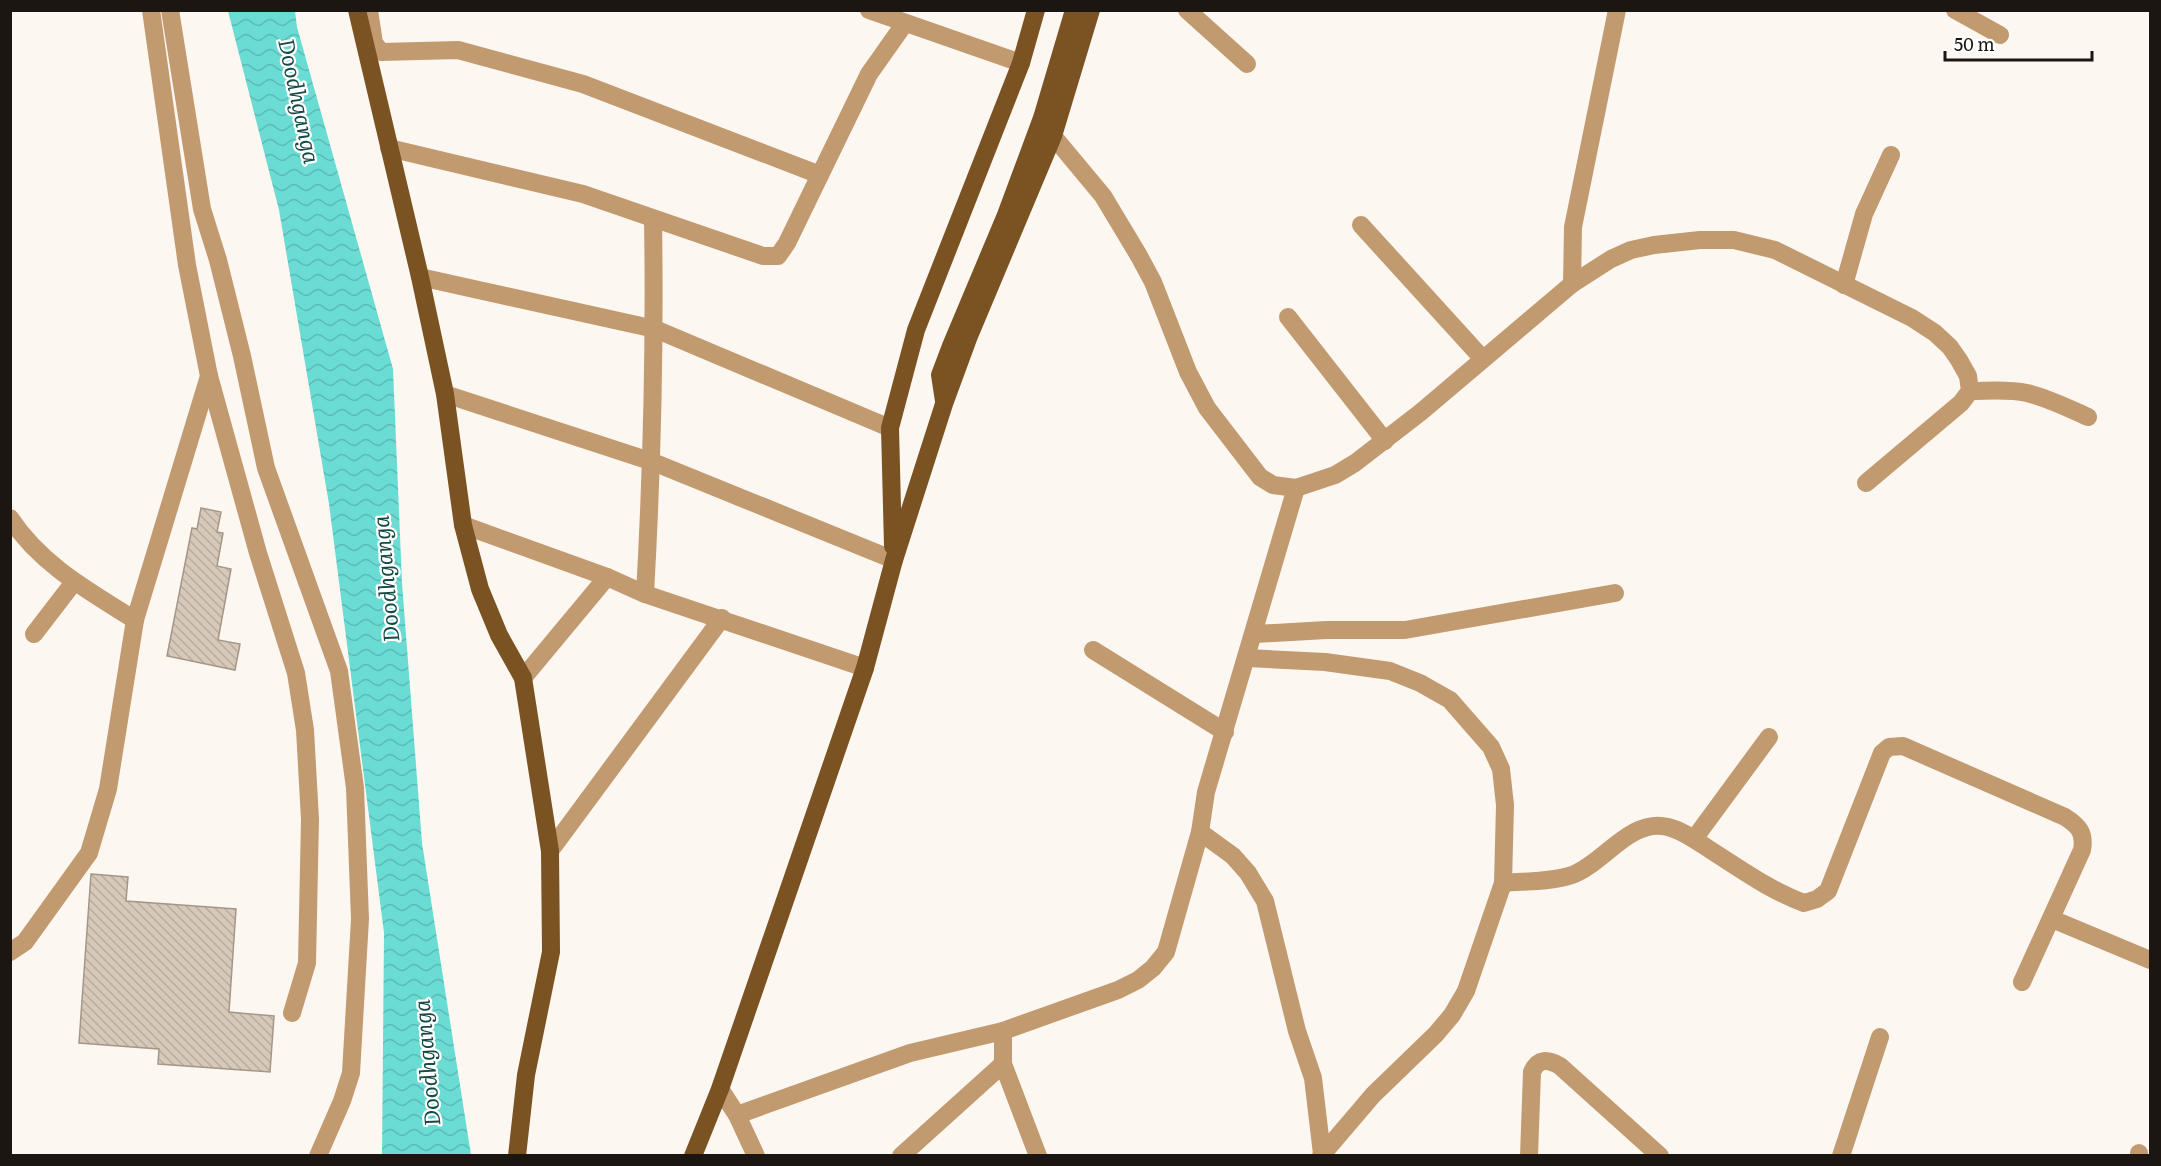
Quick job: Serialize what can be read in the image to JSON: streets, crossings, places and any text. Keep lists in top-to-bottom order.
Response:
{
  "water": ["Doodhganga"],
  "scale_bar": "50 m"
}
